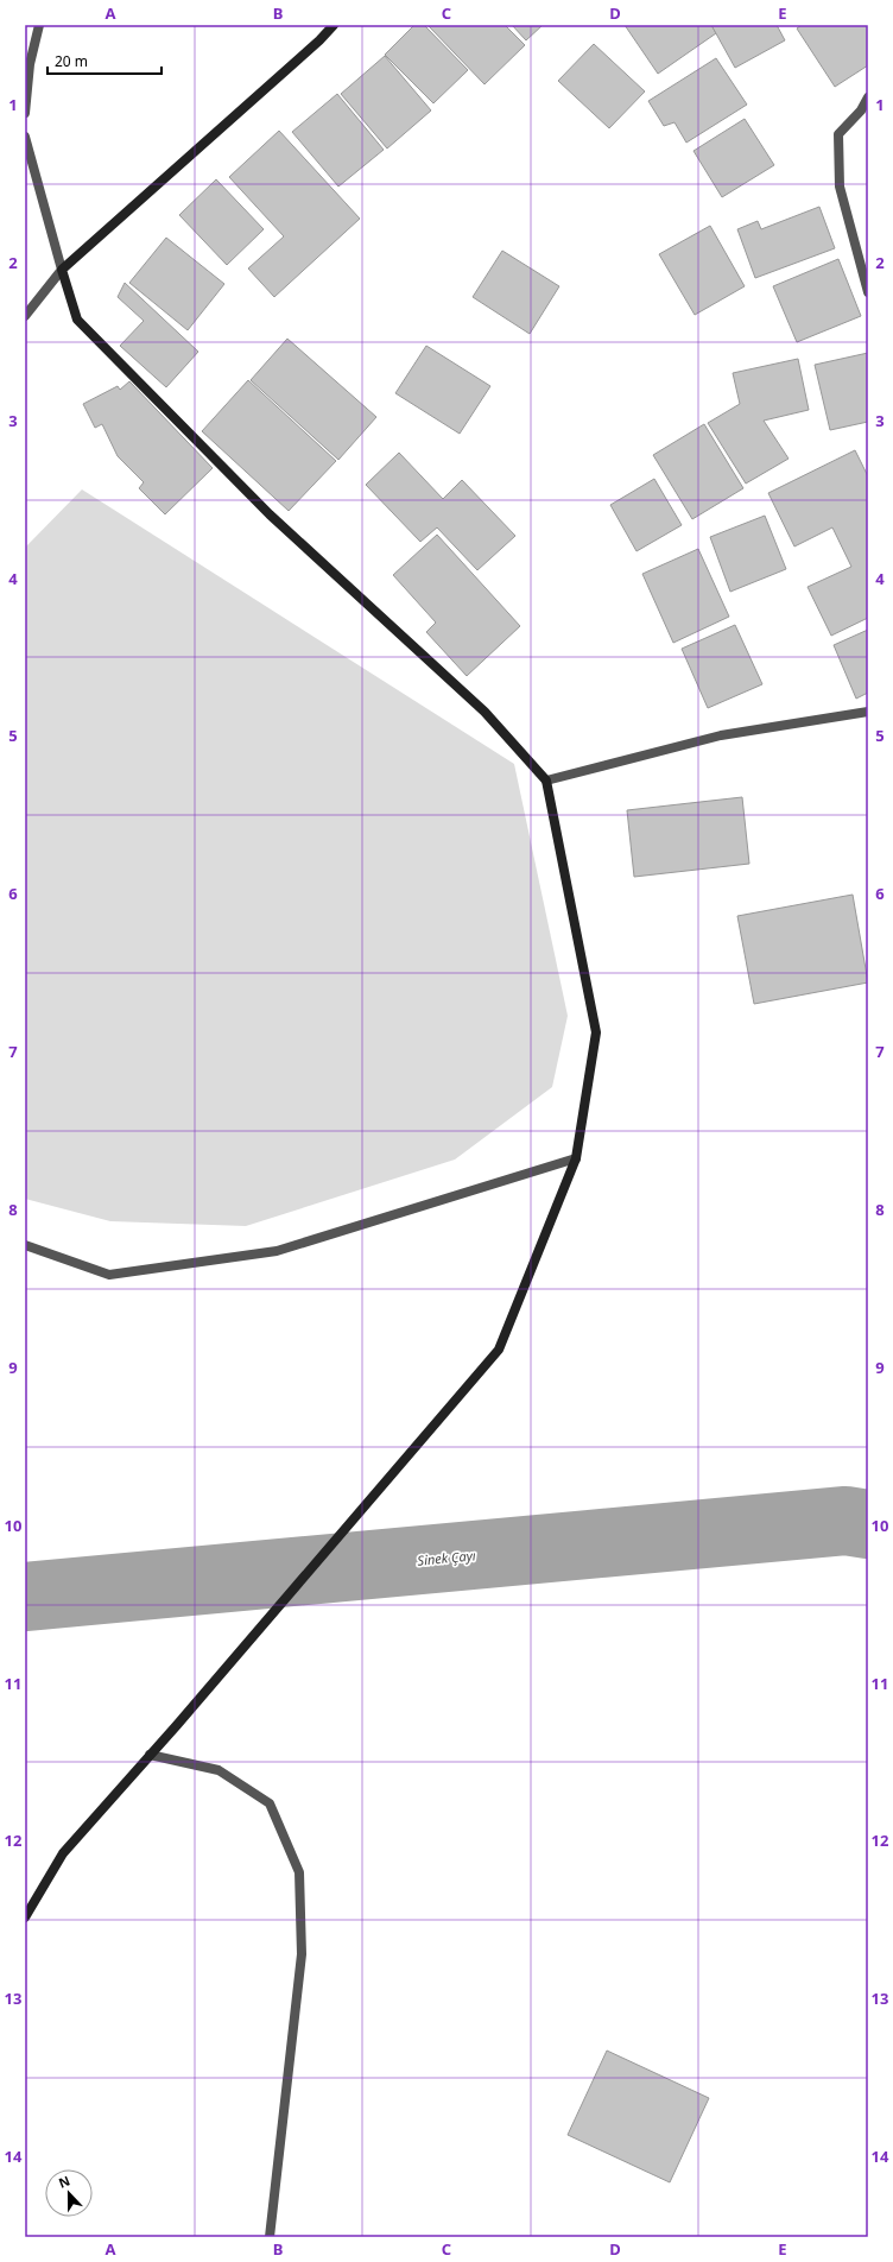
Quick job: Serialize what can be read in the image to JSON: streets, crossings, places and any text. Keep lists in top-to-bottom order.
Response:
{
  "water": ["Sinek Çayı"],
  "scale_bar": "20 m",
  "north": "top",
  "grid": {
    "columns": [
      "A",
      "B",
      "C",
      "D",
      "E"
    ],
    "rows": [
      "1",
      "2",
      "3",
      "4",
      "5",
      "6",
      "7",
      "8",
      "9",
      "10",
      "11",
      "12",
      "13",
      "14"
    ]
  }
}
